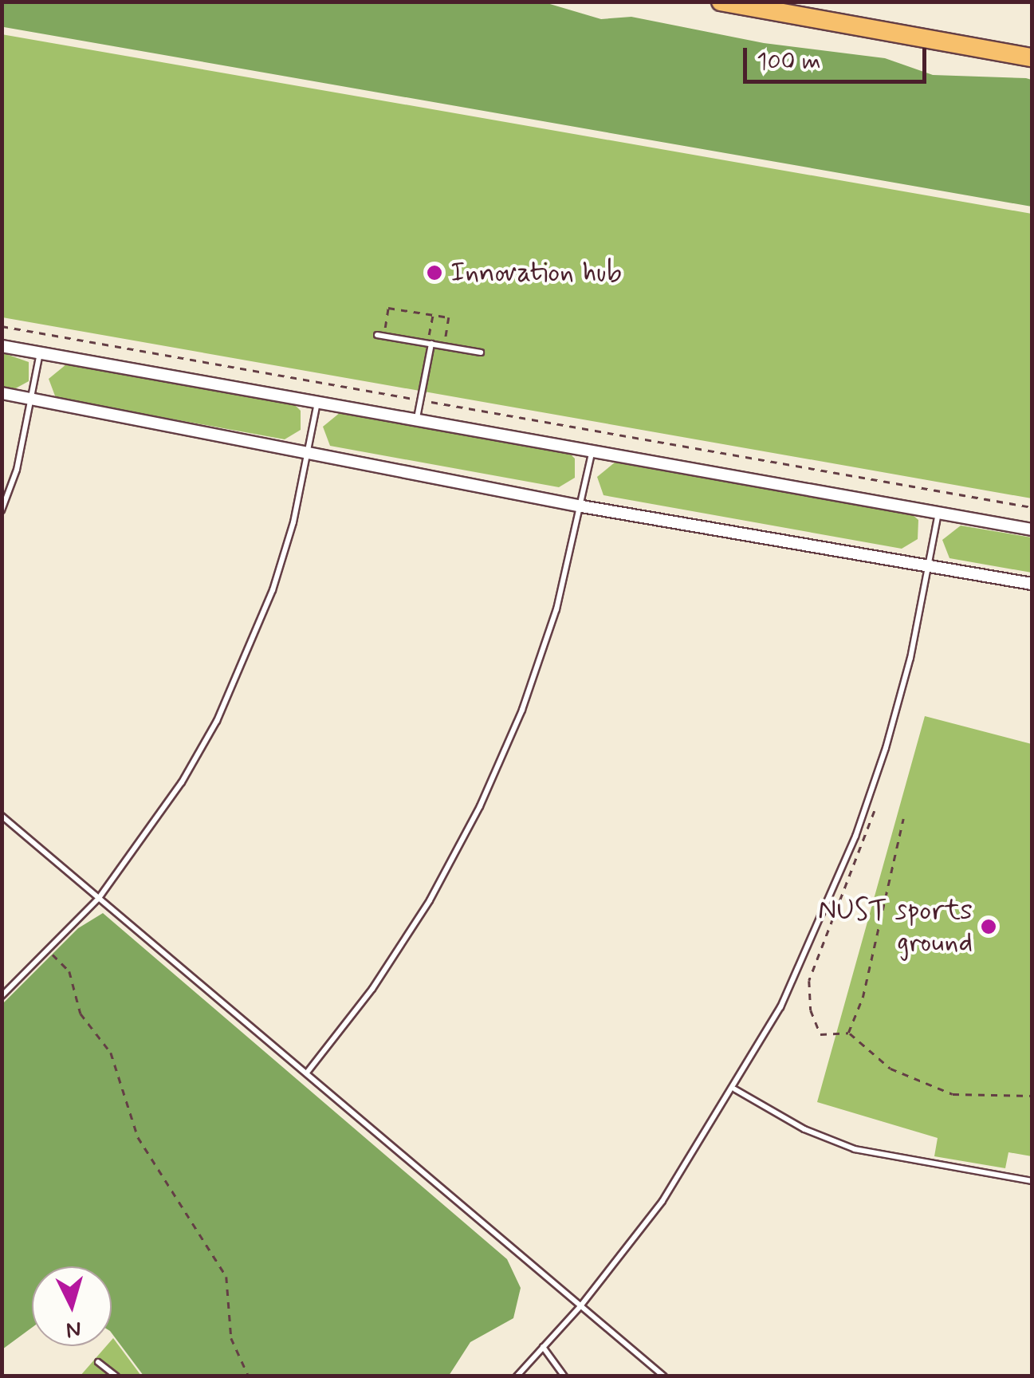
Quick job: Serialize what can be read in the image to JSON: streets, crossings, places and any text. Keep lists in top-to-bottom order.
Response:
{
  "places": ["Innovation hub", "NUST sports ground"],
  "scale_bar": "100 m",
  "north": "bottom"
}
